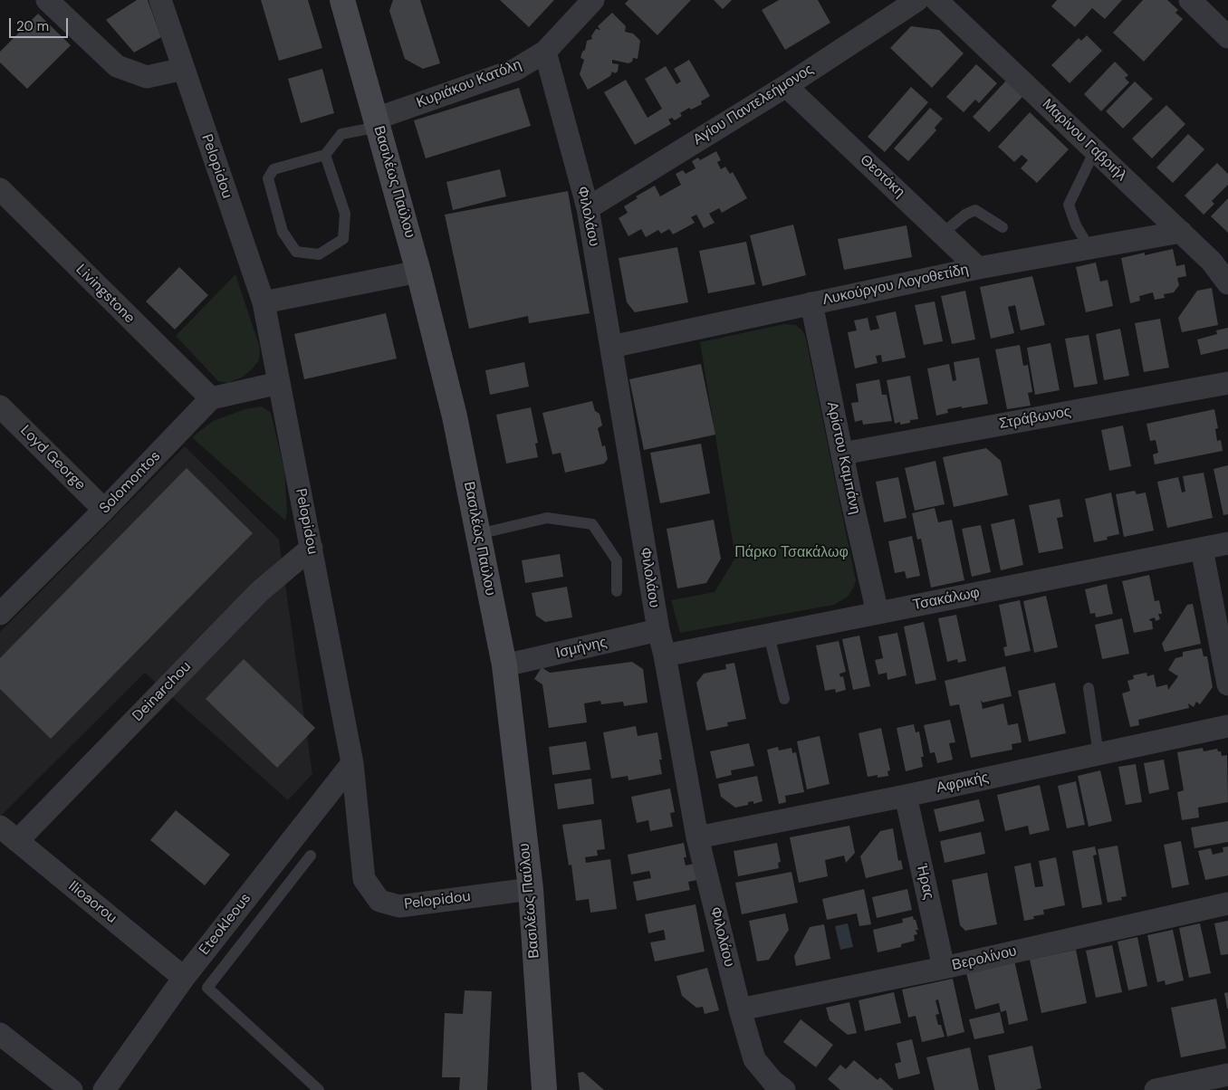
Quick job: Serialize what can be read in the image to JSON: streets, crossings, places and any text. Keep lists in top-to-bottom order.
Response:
{
  "streets": {
    "street": [
      "Κυριάκου Κατόλη",
      "Αγίου Παντελεήμονος",
      "Μαρίνου Γαβριήλ",
      "Pelopidou",
      "Θεοτόκη",
      "Βασιλέως Παύλου",
      "Φιλολάου",
      "Λυκούργου Λογοθετίδη",
      "Livingstone",
      "Στράβωνος",
      "Loyd George",
      "Αρίστου Καμπάνη",
      "Solomontos",
      "Τσακάλωφ",
      "Ισμήνης",
      "Deinarchou",
      "Αφρικής",
      "Ήρας",
      "Ilioaorou",
      "Eteokleous",
      "Βερολίνου"
    ]
  },
  "crossings": [
    ["Κυριάκου Κατόλη", "Βασιλέως Παύλου"],
    ["Κυριάκου Κατόλη", "Φιλολάου"],
    ["Αγίου Παντελεήμονος", "Θεοτόκη"],
    ["Αγίου Παντελεήμονος", "Φιλολάου"],
    ["Μαρίνου Γαβριήλ", "Λυκούργου Λογοθετίδη"],
    ["Pelopidou", "Βασιλέως Παύλου"],
    ["Pelopidou", "Deinarchou"],
    ["Pelopidou", "Eteokleous"],
    ["Θεοτόκη", "Λυκούργου Λογοθετίδη"],
    ["Βασιλέως Παύλου", "Ισμήνης"],
    ["Φιλολάου", "Λυκούργου Λογοθετίδη"],
    ["Φιλολάου", "Τσακάλωφ"],
    ["Φιλολάου", "Ισμήνης"],
    ["Φιλολάου", "Αφρικής"],
    ["Φιλολάου", "Βερολίνου"],
    ["Λυκούργου Λογοθετίδη", "Αρίστου Καμπάνη"],
    ["Livingstone", "Solomontos"],
    ["Στράβωνος", "Αρίστου Καμπάνη"],
    ["Loyd George", "Solomontos"],
    ["Αρίστου Καμπάνη", "Τσακάλωφ"],
    ["Deinarchou", "Ilioaorou"],
    ["Αφρικής", "Ήρας"],
    ["Ήρας", "Βερολίνου"],
    ["Ilioaorou", "Eteokleous"]
  ],
  "parks": ["Πάρκο Τσακάλωφ"],
  "scale_bar": "20 m"
}
